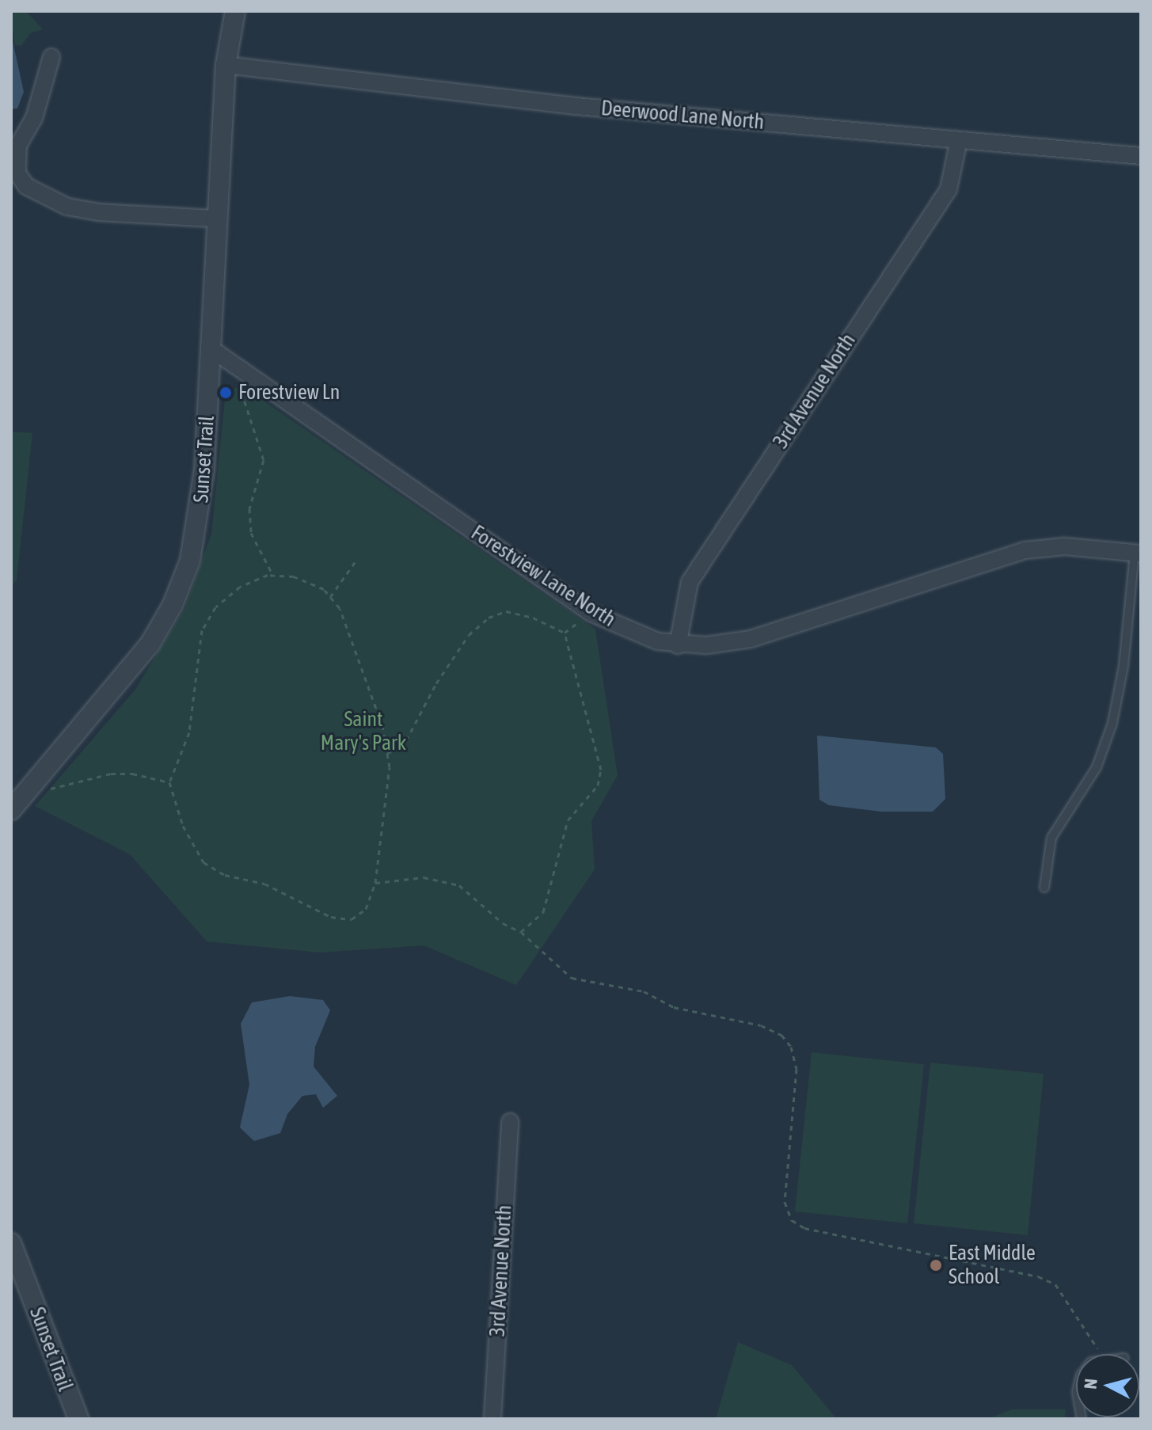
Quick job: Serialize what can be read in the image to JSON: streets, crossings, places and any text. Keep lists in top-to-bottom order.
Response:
{
  "streets": {
    "street": [
      "Deerwood Lane North",
      "3rd Avenue North",
      "Sunset Trail",
      "Forestview Lane North"
    ]
  },
  "crossings": [
    ["Deerwood Lane North", "3rd Avenue North"],
    ["Deerwood Lane North", "Sunset Trail"],
    ["3rd Avenue North", "Forestview Lane North"],
    ["Sunset Trail", "Forestview Lane North"]
  ],
  "parks": ["Saint Mary's Park"],
  "places": ["Forestview Ln", "East Middle School"],
  "north": "left"
}
